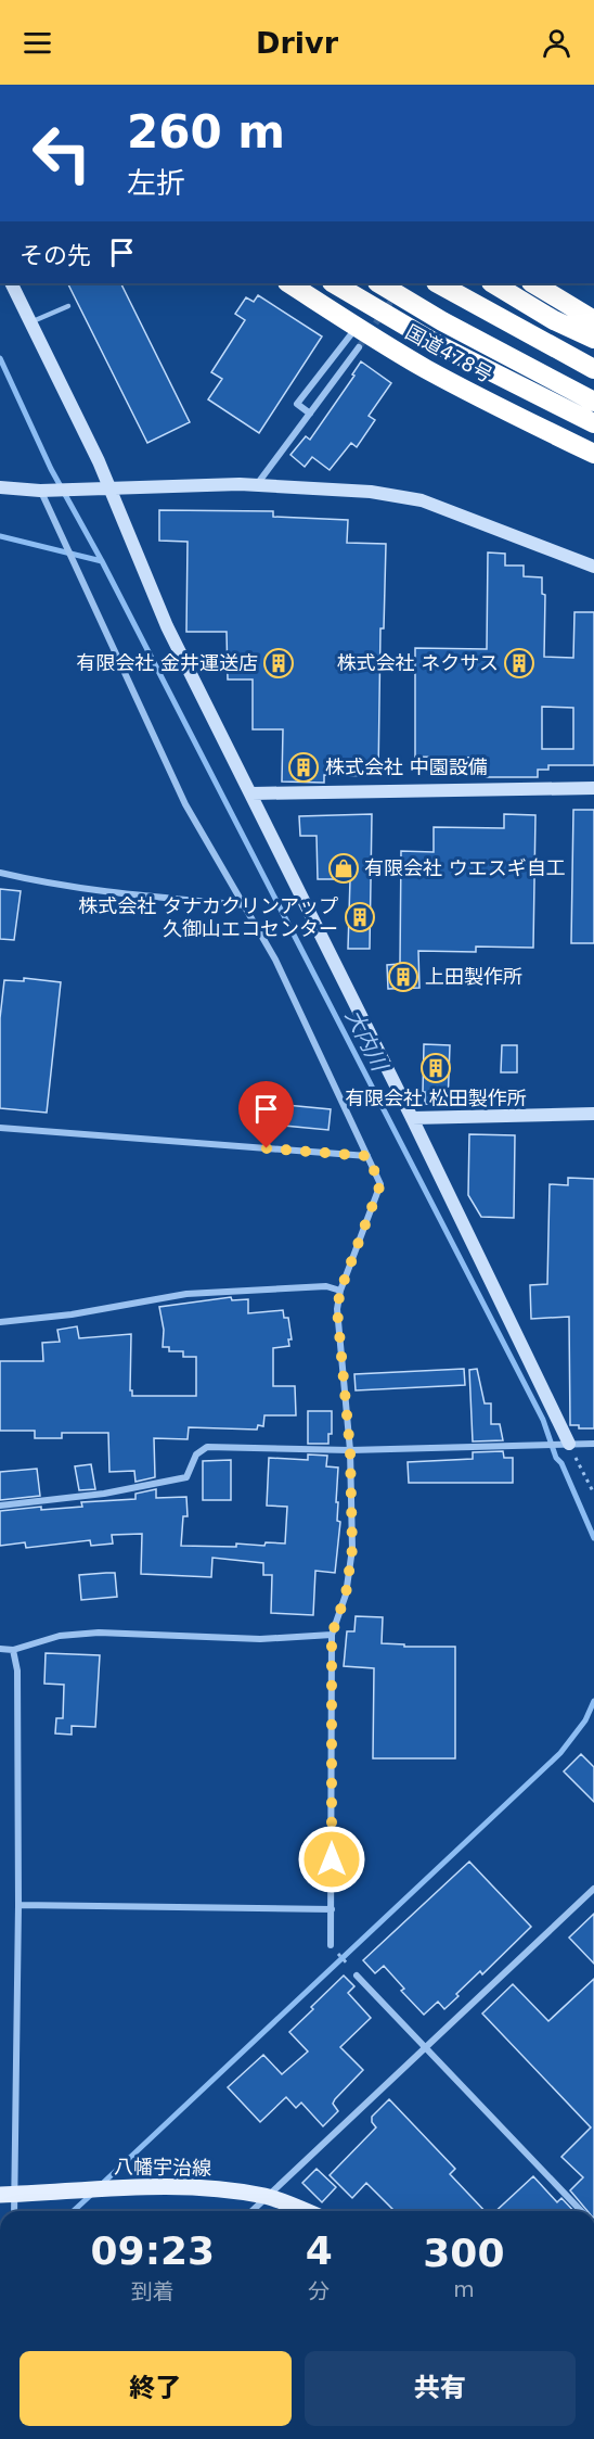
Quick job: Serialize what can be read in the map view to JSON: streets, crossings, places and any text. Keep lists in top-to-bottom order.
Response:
{
  "streets": {
    "highway": ["国道478号"],
    "main road": ["八幡宇治線"]
  },
  "water": ["大内川"],
  "places": {
    "building": [
      "有限会社 金井運送店",
      "株式会社 ネクサス",
      "株式会社 中園設備",
      "株式会社 タナカクリンアップ 久御山エコセンター",
      "上田製作所",
      "有限会社 松田製作所"
    ],
    "shop": ["有限会社 ウエスギ自工"]
  },
  "page": {
    "header": "Drivr",
    "turn": ["260 m", "左折"],
    "then": "その先",
    "eta": [
      "09:23",
      "到着",
      "4",
      "分",
      "300",
      "m"
    ],
    "buttons": ["終了", "共有"]
  }
}
